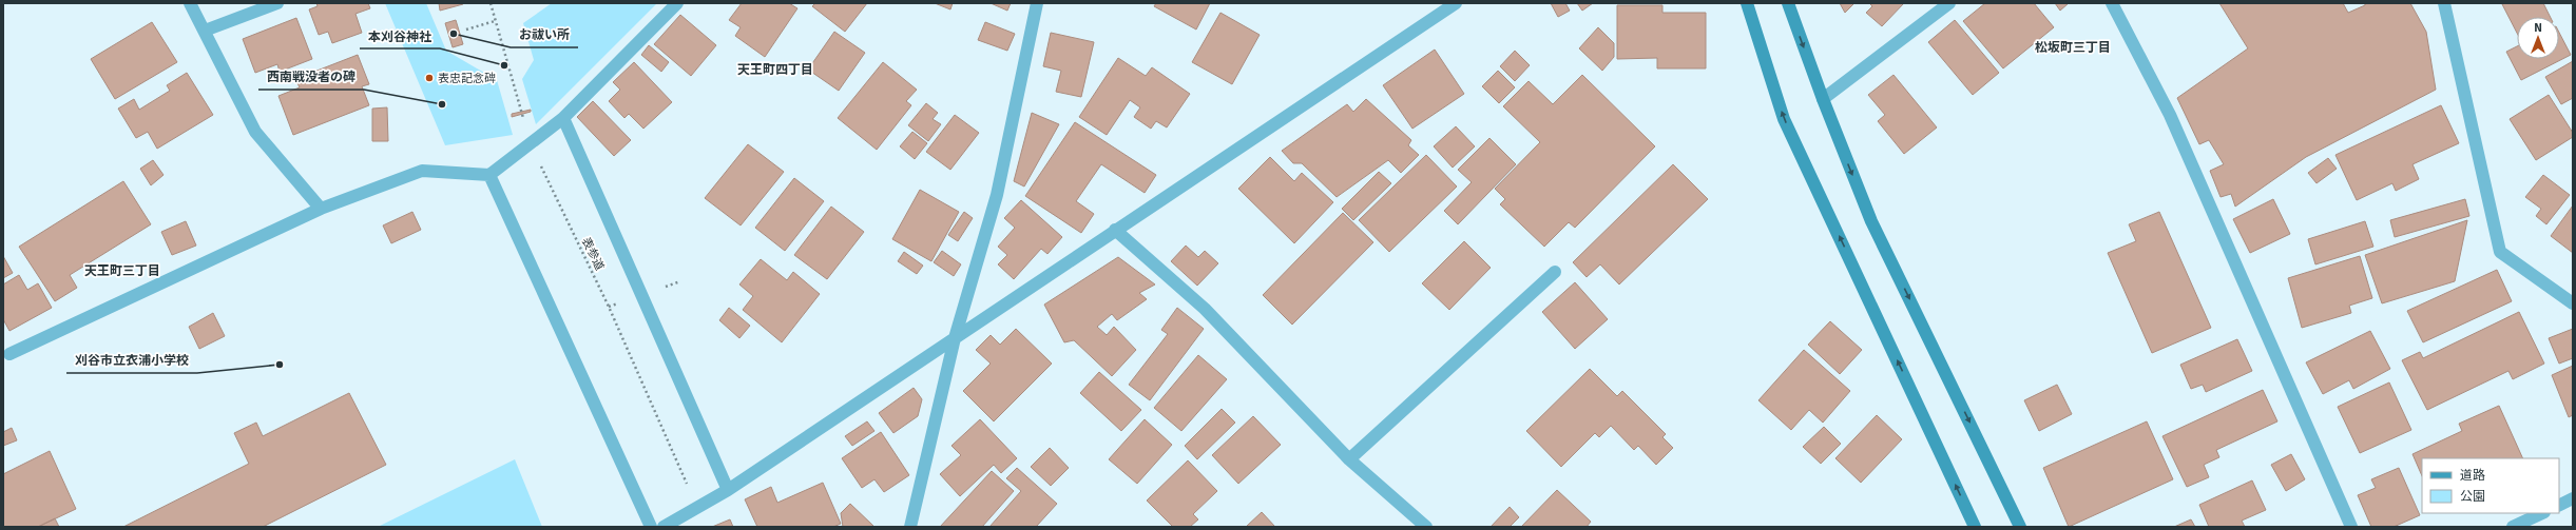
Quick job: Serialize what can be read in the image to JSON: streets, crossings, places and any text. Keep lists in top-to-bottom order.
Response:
{
  "streets": {
    "path": ["表参道"]
  },
  "districts": ["松坂町三丁目", "天王町四丁目", "天王町三丁目"],
  "places": [
    "お祓い所",
    "本刈谷神社",
    "表忠記念碑",
    "西南戦没者の碑",
    "刈谷市立衣浦小学校"
  ],
  "legend": ["道路", "公園"],
  "north": "top"
}
